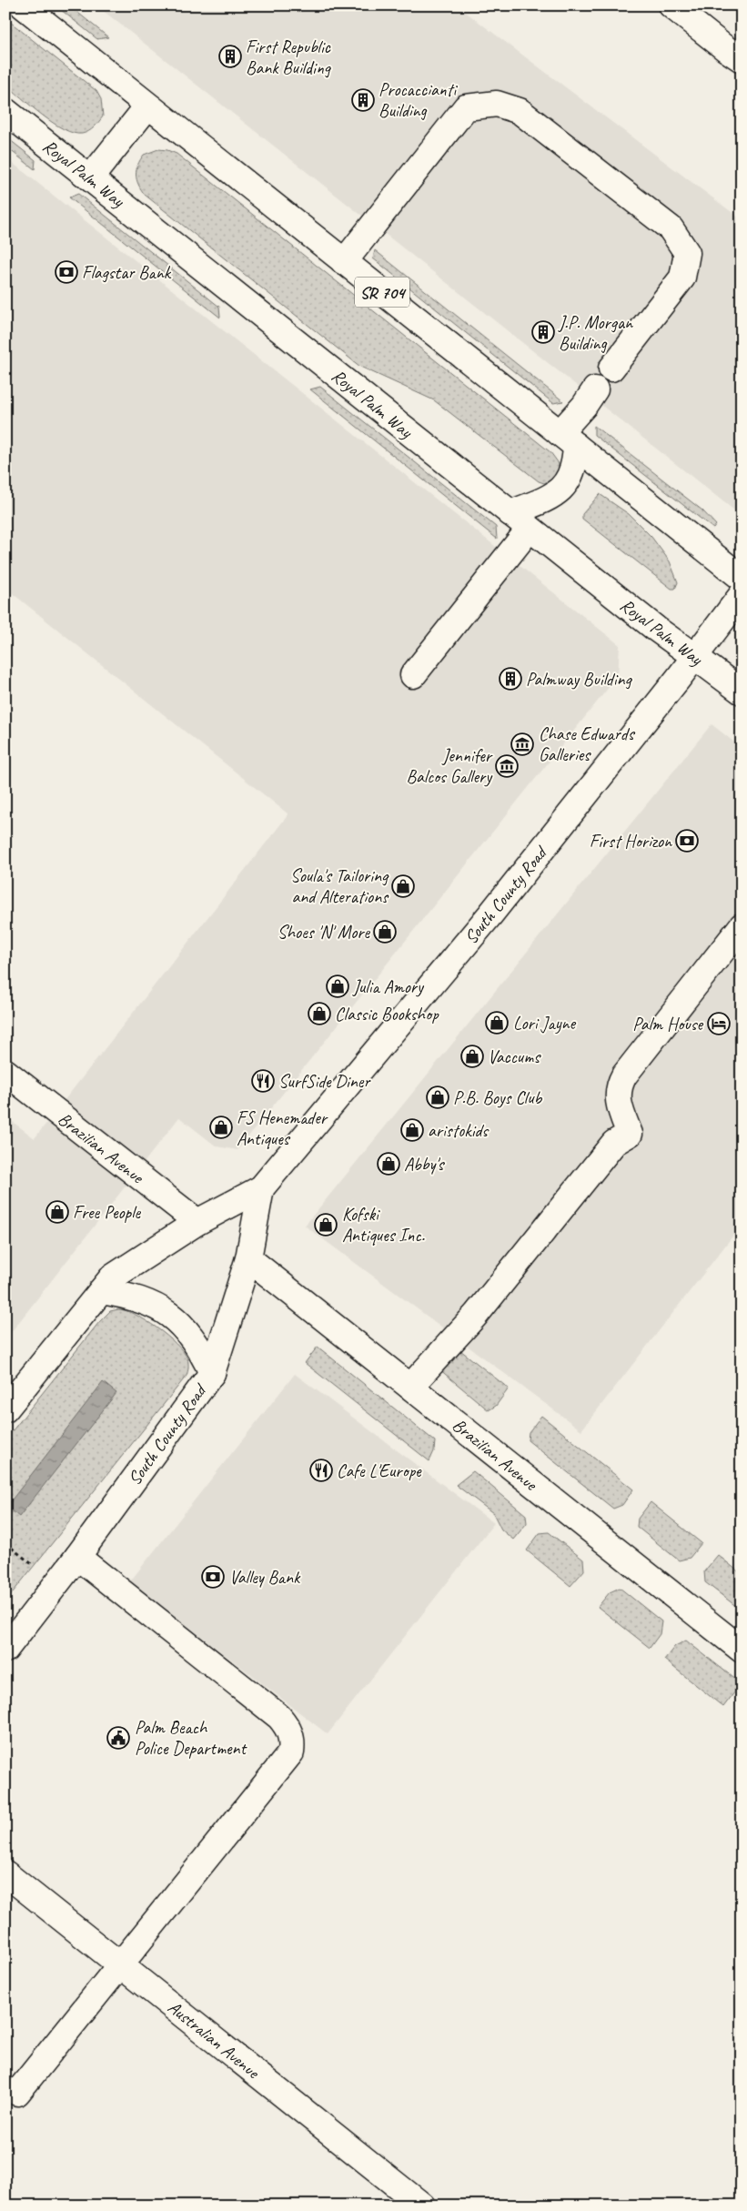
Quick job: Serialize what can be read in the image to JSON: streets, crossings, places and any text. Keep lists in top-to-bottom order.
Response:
{
  "streets": {
    "main road": [
      "Royal Palm Way",
      "SR 704",
      "South County Road",
      "Brazilian Avenue",
      "Australian Avenue"
    ]
  },
  "crossings": [
    ["Royal Palm Way", "South County Road"],
    ["South County Road", "Brazilian Avenue"]
  ],
  "places": {
    "building": [
      "First Republic Bank Building",
      "Procaccianti Building",
      "J.P. Morgan Building",
      "Palmway Building"
    ],
    "bank": ["Flagstar Bank", "First Horizon", "Valley Bank"],
    "museum": ["Chase Edwards Galleries", "Jennifer Balcos Gallery"],
    "shop": [
      "Soula's Tailoring and Alterations",
      "Shoes 'N' More",
      "Julia Amory",
      "Classic Bookshop",
      "Lori Jayne",
      "Vaccums",
      "P.B. Boys Club",
      "FS Henemader Antiques",
      "aristokids",
      "Abby's",
      "Free People",
      "Kofski Antiques Inc."
    ],
    "hotel": ["Palm House"],
    "restaurant": ["SurfSide Diner", "Cafe L'Europe"],
    "public building": ["Palm Beach Police Department"]
  }
}
